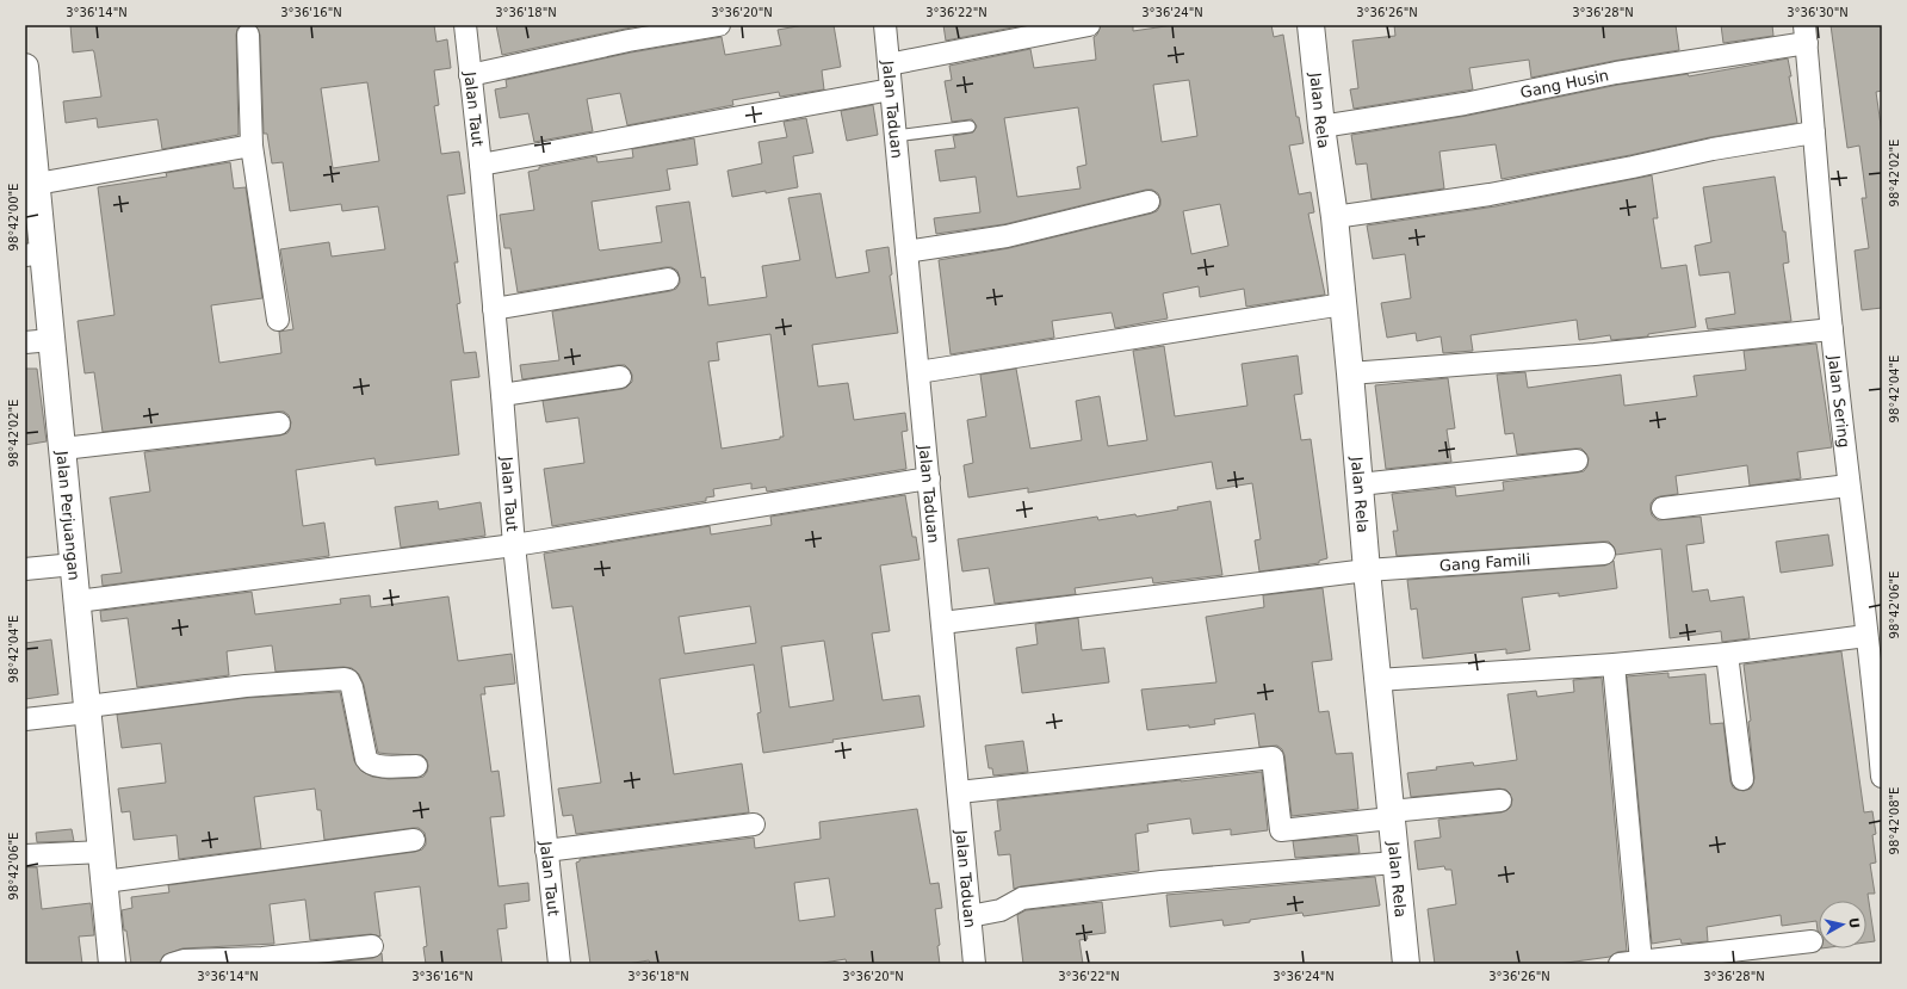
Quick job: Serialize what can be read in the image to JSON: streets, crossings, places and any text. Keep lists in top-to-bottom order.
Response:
{
  "streets": {
    "street": [
      "Gang Husin",
      "Jalan Taut",
      "Jalan Taduan",
      "Jalan Rela",
      "Jalan Sering",
      "Jalan Perjuangan",
      "Gang Famili"
    ]
  },
  "crossings": [
    ["Gang Husin", "Jalan Rela"],
    ["Gang Husin", "Jalan Sering"],
    ["Jalan Taduan", "Gang Famili"],
    ["Jalan Rela", "Gang Famili"]
  ],
  "north": "right",
  "coordinates": [
    "3°36'14\"N",
    "3°36'16\"N",
    "3°36'18\"N",
    "3°36'20\"N",
    "3°36'22\"N",
    "3°36'24\"N",
    "3°36'26\"N",
    "3°36'28\"N",
    "3°36'30\"N",
    "98°42'02\"E",
    "98°42'00\"E",
    "98°42'04\"E",
    "98°42'06\"E",
    "98°42'08\"E"
  ]
}
